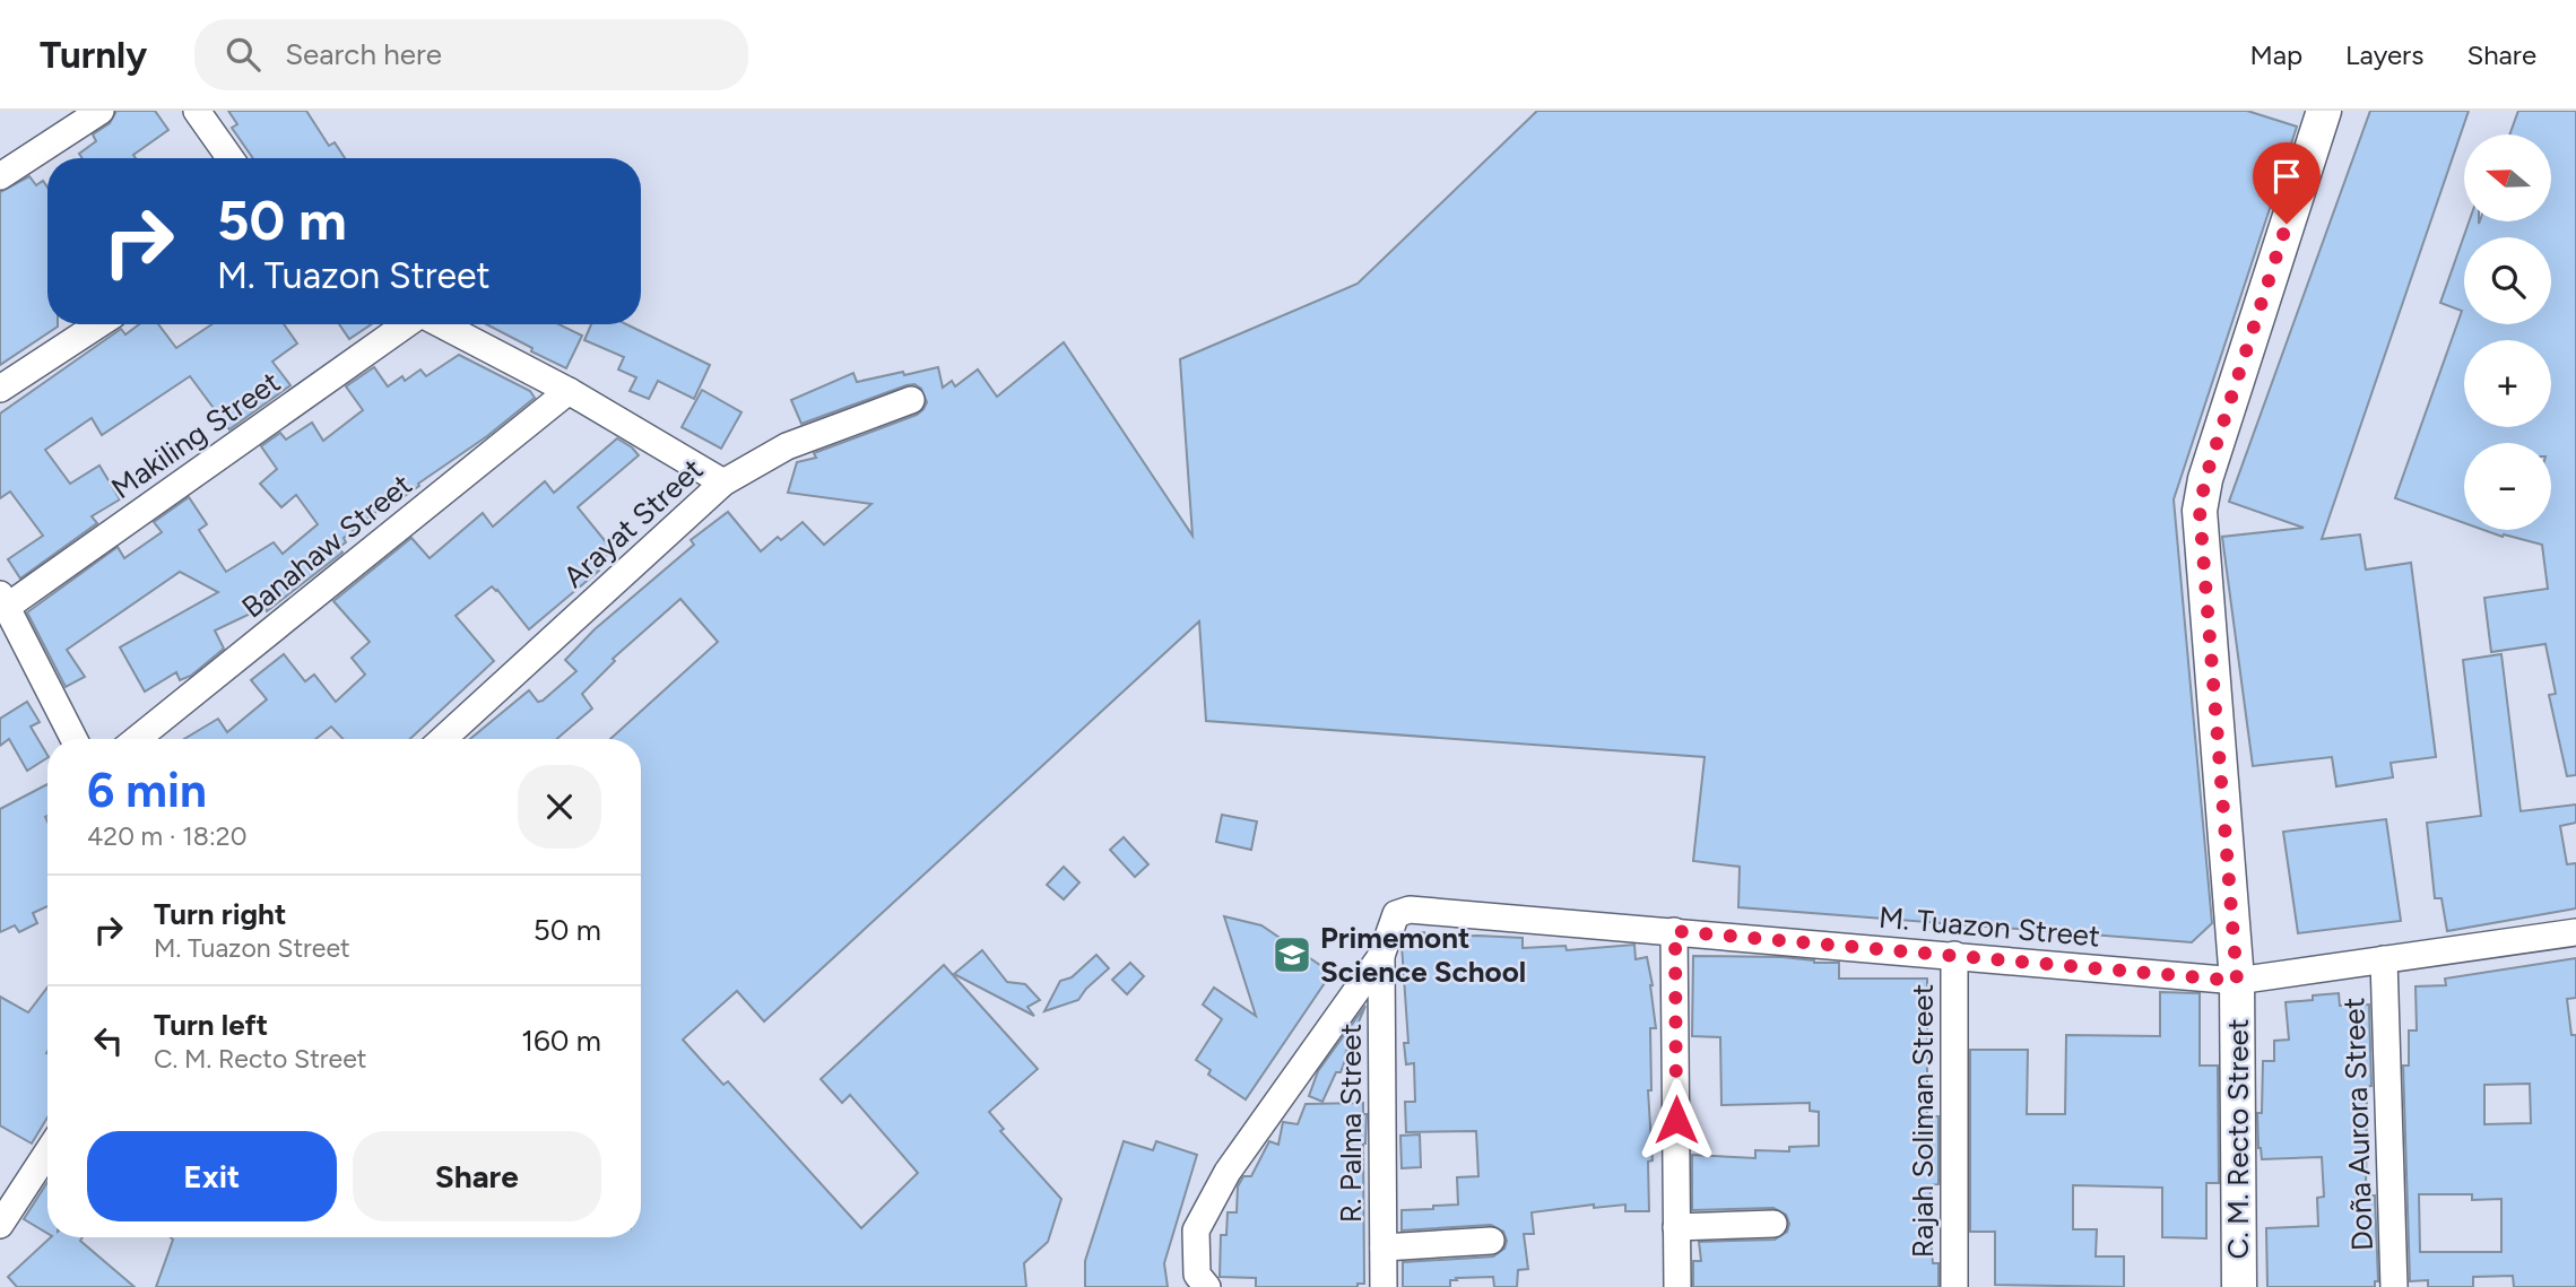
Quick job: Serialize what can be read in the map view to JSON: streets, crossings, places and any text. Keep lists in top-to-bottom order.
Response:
{
  "streets": {
    "street": [
      "Makiling Street",
      "Arayat Street",
      "Banahaw Street",
      "M. Tuazon Street",
      "Rajah Soliman Street",
      "R. Palma Street",
      "Doña Aurora Street",
      "C. M. Recto Street"
    ]
  },
  "crossings": [
    ["M. Tuazon Street", "Rajah Soliman Street"],
    ["M. Tuazon Street", "R. Palma Street"],
    ["M. Tuazon Street", "Doña Aurora Street"],
    ["M. Tuazon Street", "C. M. Recto Street"]
  ],
  "places": {
    "school or university": ["Primemont Science School"]
  },
  "north": "left",
  "page": {
    "header": "Turnly",
    "search": "Search here",
    "nav": ["Map", "Layers", "Share"],
    "map_buttons": ["+", "−"],
    "turn": ["50 m", "M. Tuazon Street"],
    "heading": ["6 min", "420 m · 18:20"],
    "list": [
      {
        "name": "Turn right",
        "note": "M. Tuazon Street",
        "value": "50 m"
      },
      {
        "name": "Turn left",
        "note": "C. M. Recto Street",
        "value": "160 m"
      }
    ],
    "buttons": ["Exit", "Share"]
  }
}
